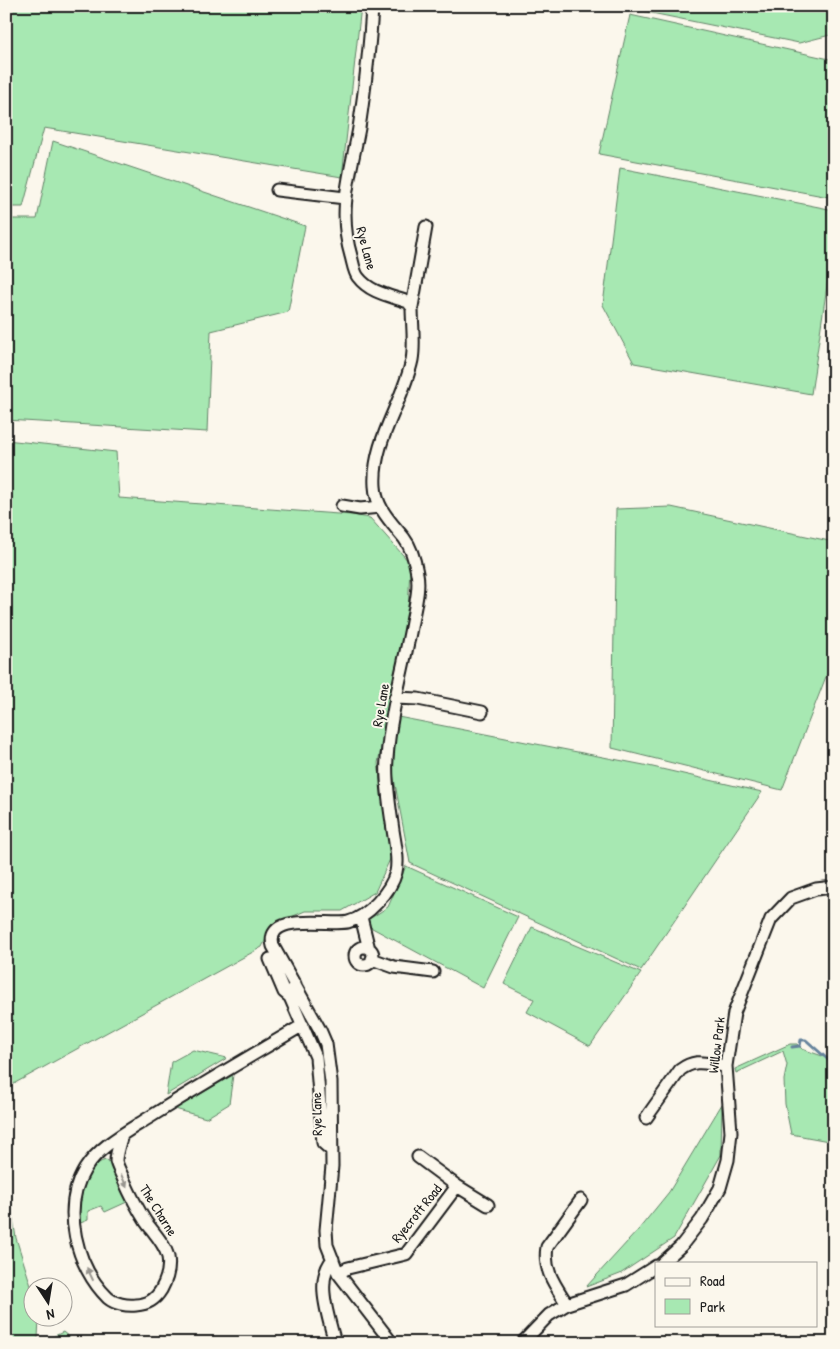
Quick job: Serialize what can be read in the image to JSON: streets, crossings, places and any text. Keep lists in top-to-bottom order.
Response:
{
  "streets": {
    "street": [
      "Rye Lane",
      "Willow Park",
      "The Charne",
      "Ryecroft Road"
    ]
  },
  "crossings": [
    ["Rye Lane", "Ryecroft Road"]
  ],
  "legend": ["Road", "Park"],
  "north": "bottom"
}
